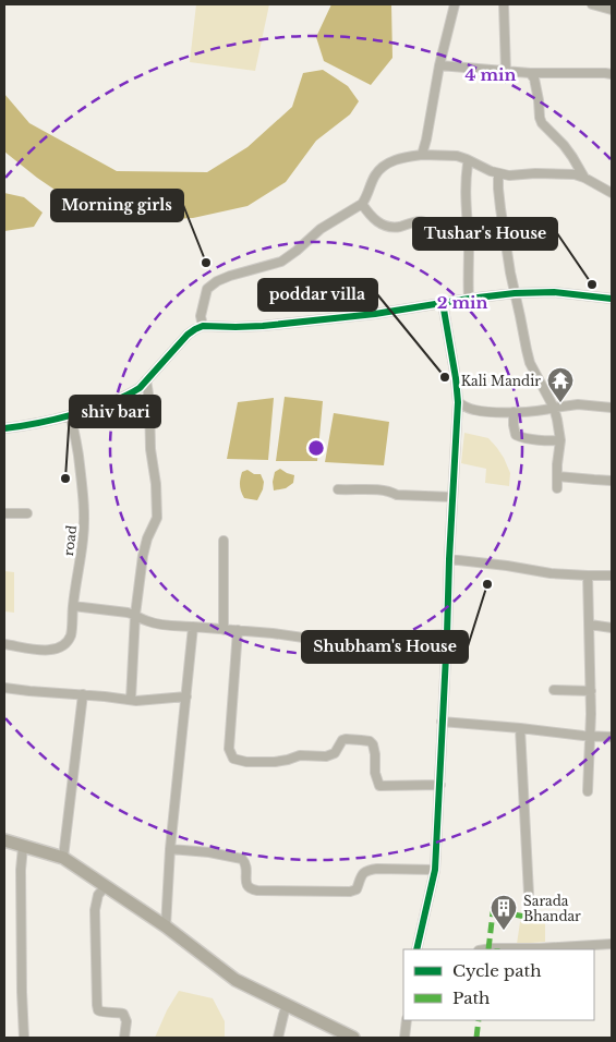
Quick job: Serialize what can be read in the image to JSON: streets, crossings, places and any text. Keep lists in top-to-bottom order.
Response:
{
  "streets": {
    "street": ["road"]
  },
  "places": {
    "other": [
      "Morning girls",
      "Tushar's House",
      "poddar villa",
      "shiv bari",
      "Shubham's House"
    ],
    "temple": ["Kali Mandir"],
    "building": ["Sarada Bhandar"]
  },
  "legend": ["Cycle path", "Path"],
  "rings": ["4 min", "2 min"]
}
